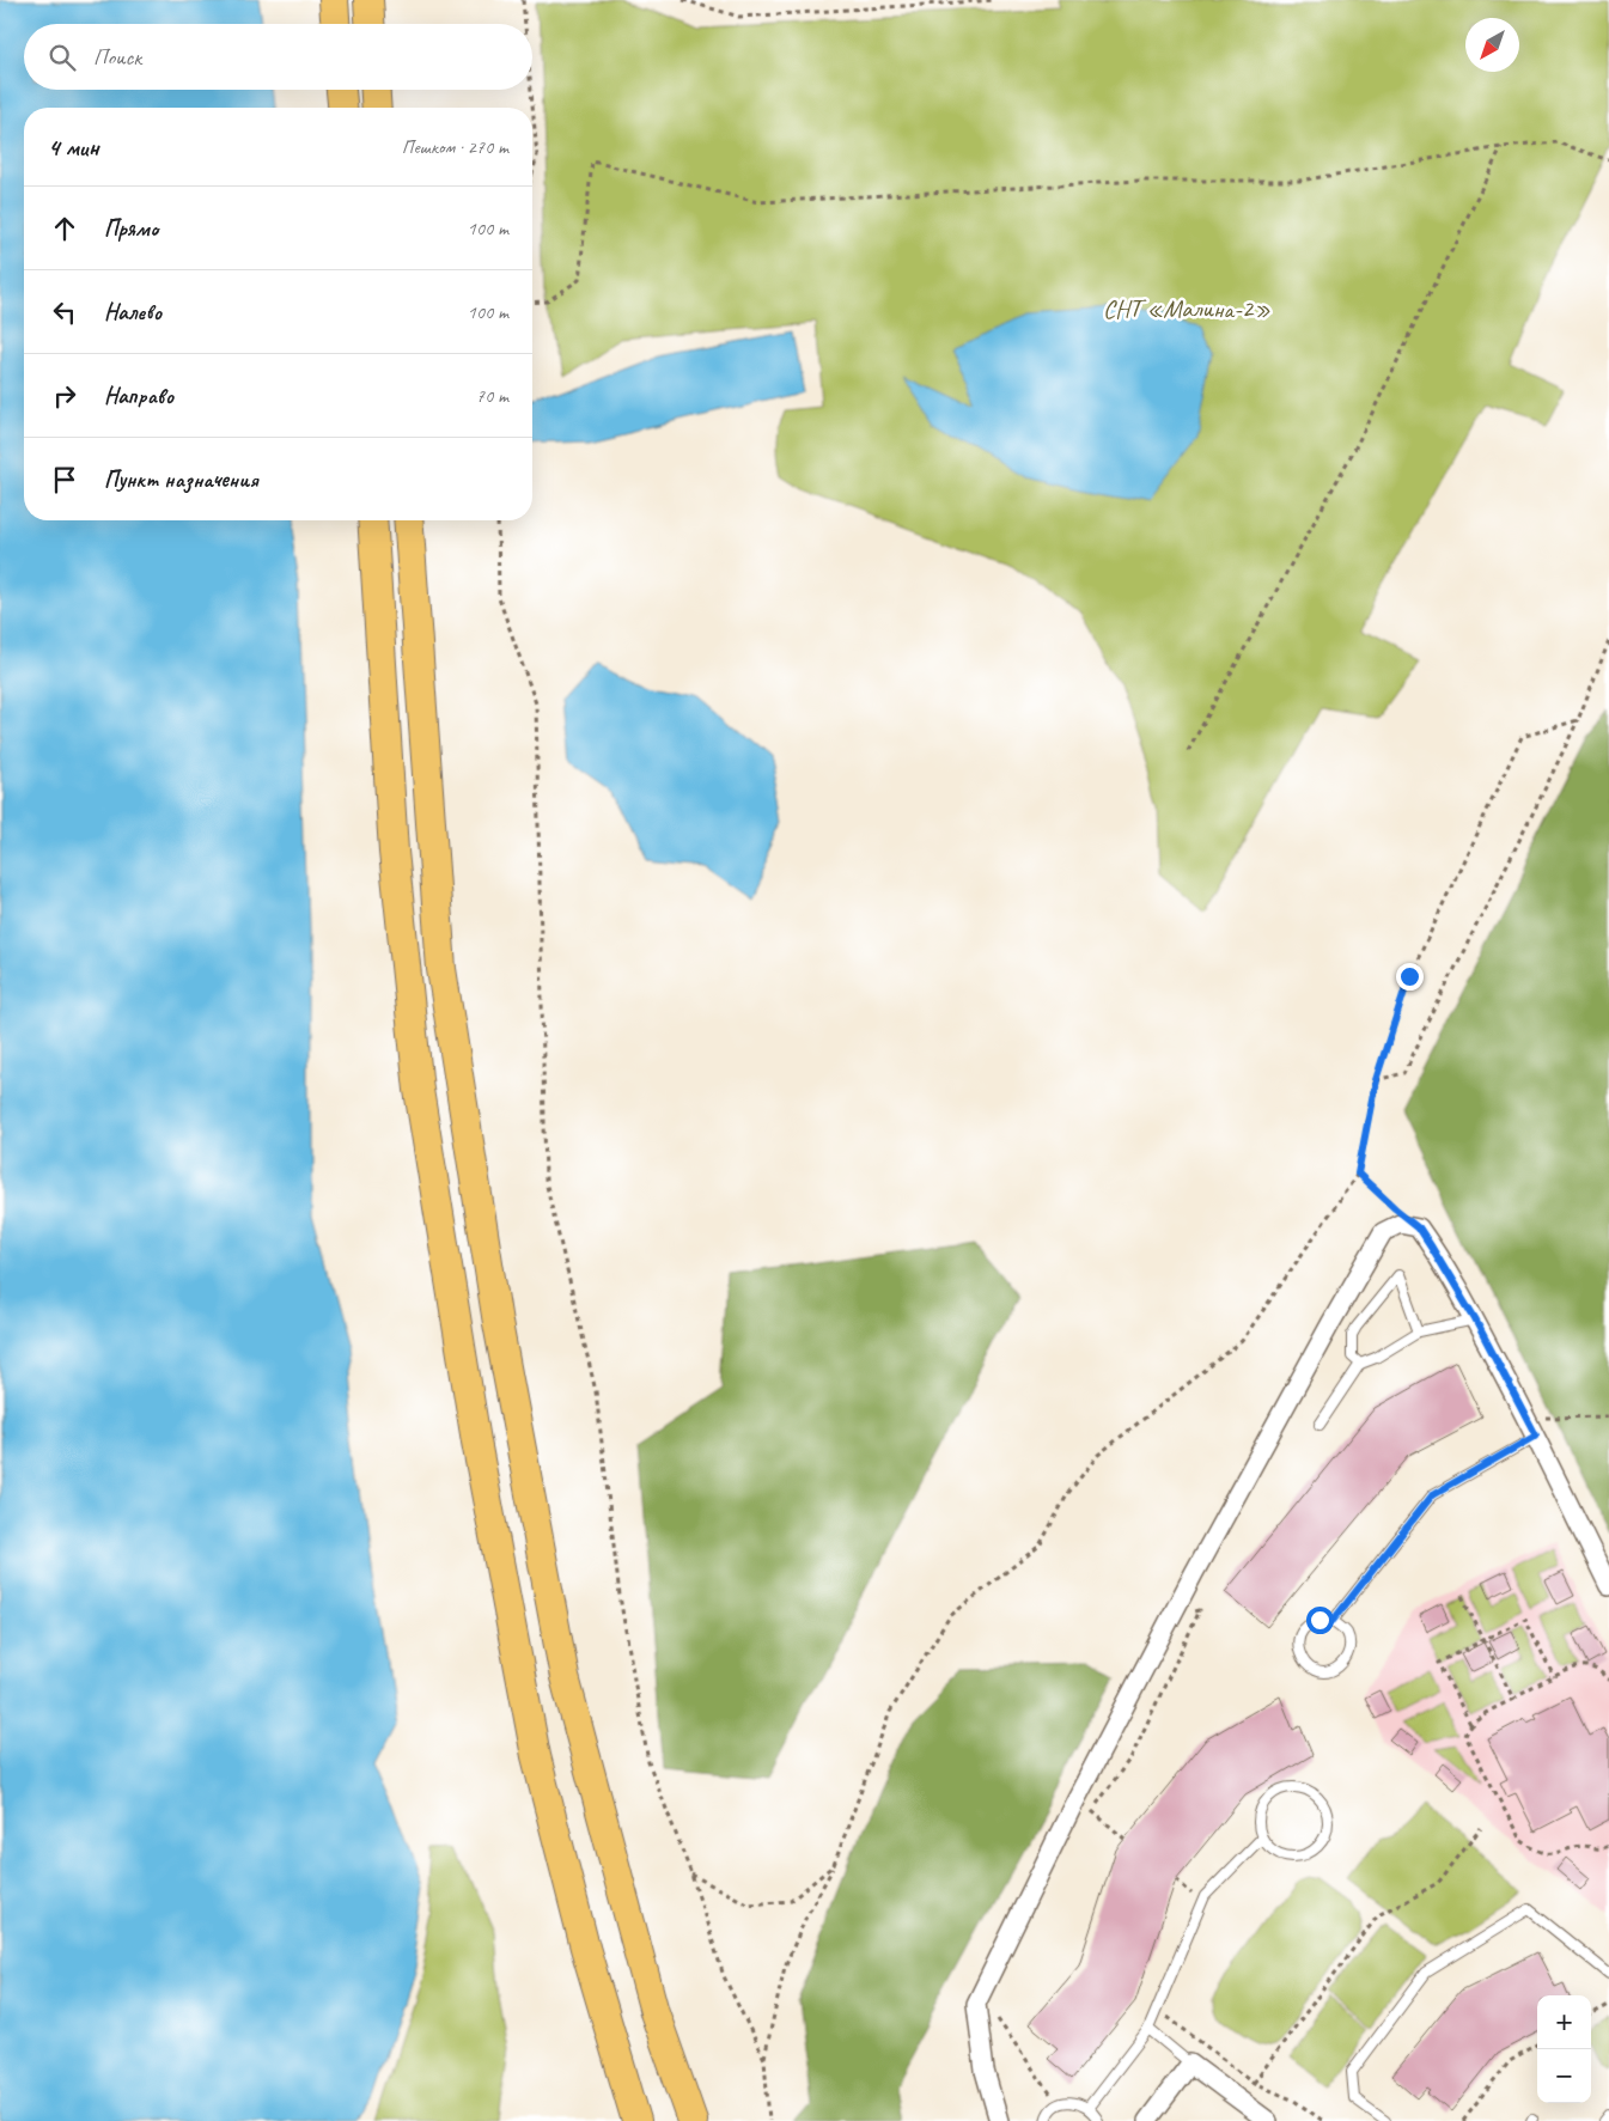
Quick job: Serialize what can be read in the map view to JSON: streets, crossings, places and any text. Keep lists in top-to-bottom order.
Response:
{
  "parks": ["СНТ «Малина-2»"],
  "north": "bottom left",
  "page": {
    "search": "Поиск",
    "heading": ["4 мин", "Пешком · 270 m"],
    "list": [
      ["Прямо", "100 m"],
      ["Налево", "100 m"],
      ["Направо", "70 m"],
      "Пункт назначения"
    ],
    "map_buttons": ["+", "−"]
  }
}
